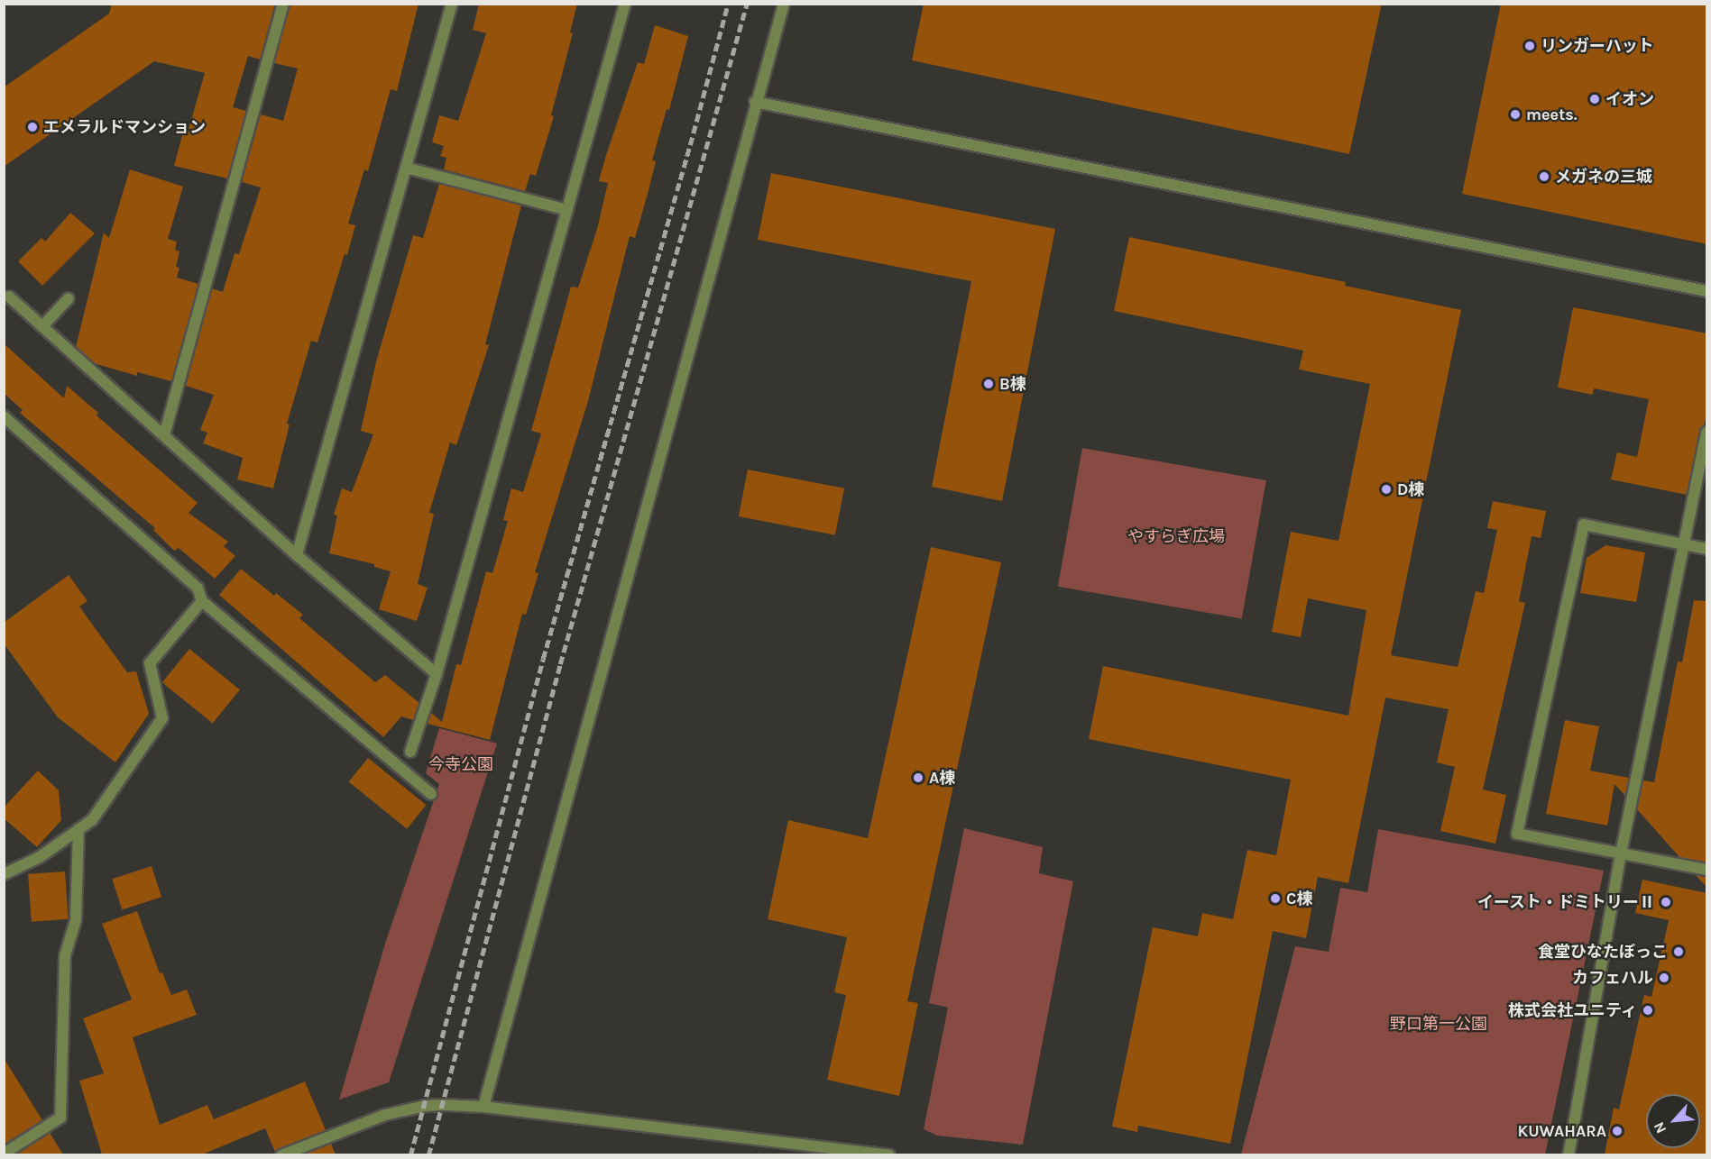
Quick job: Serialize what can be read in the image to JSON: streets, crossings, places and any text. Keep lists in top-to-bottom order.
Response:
{
  "parks": ["やすらぎ広場", "今寺公園", "野口第一公園"],
  "places": [
    "リンガーハット",
    "イオン",
    "meets.",
    "エメラルドマンション",
    "メガネの三城",
    "B棟",
    "D棟",
    "A棟",
    "C棟",
    "イースト・ドミトリーⅡ",
    "食堂ひなたぼっこ",
    "カフェハル",
    "株式会社ユニティ",
    "KUWAHARA"
  ],
  "north": "bottom left"
}
